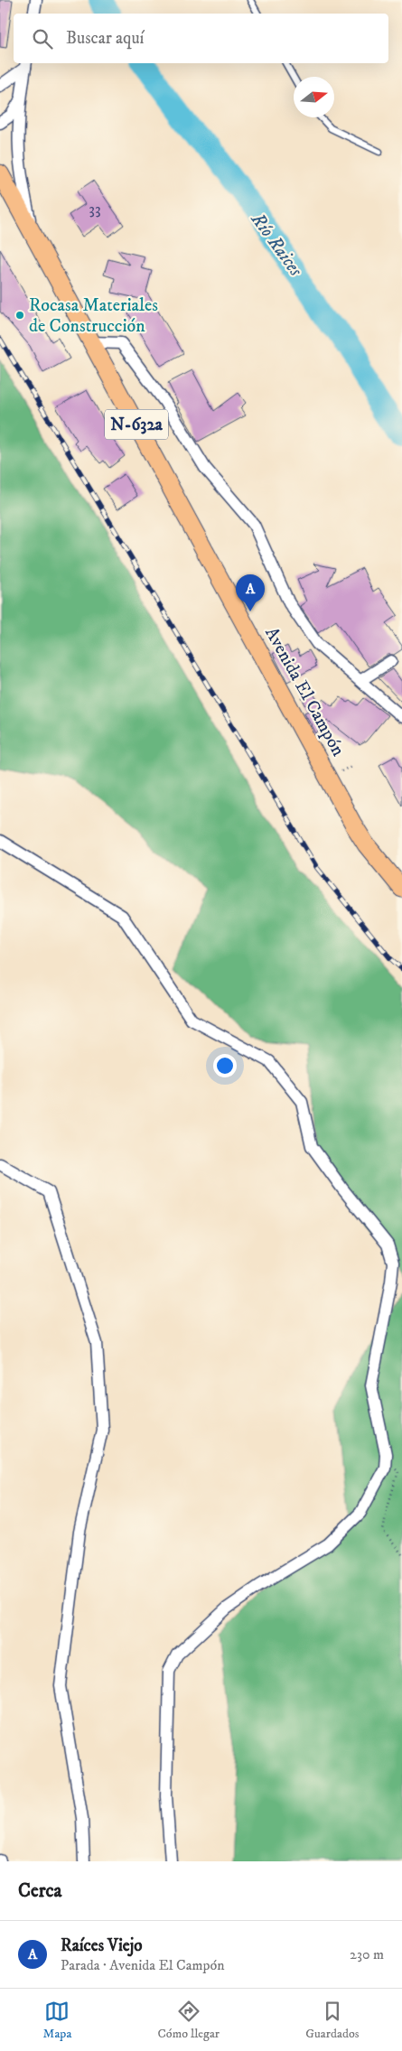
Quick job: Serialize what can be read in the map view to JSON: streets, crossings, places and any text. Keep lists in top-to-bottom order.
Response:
{
  "streets": {
    "main road": ["N-632a", "Avenida El Campón"]
  },
  "water": ["Río Raices"],
  "places": ["Rocasa Materiales de Construcción"],
  "house_numbers": ["33"],
  "north": "right",
  "page": {
    "search": "Buscar aquí",
    "pins": "A",
    "heading": "Cerca",
    "list": [
      {
        "mark": "A",
        "name": "Raíces Viejo",
        "note": "Parada · Avenida El Campón",
        "value": "230 m"
      }
    ],
    "nav": ["Mapa", "Cómo llegar", "Guardados"]
  }
}
